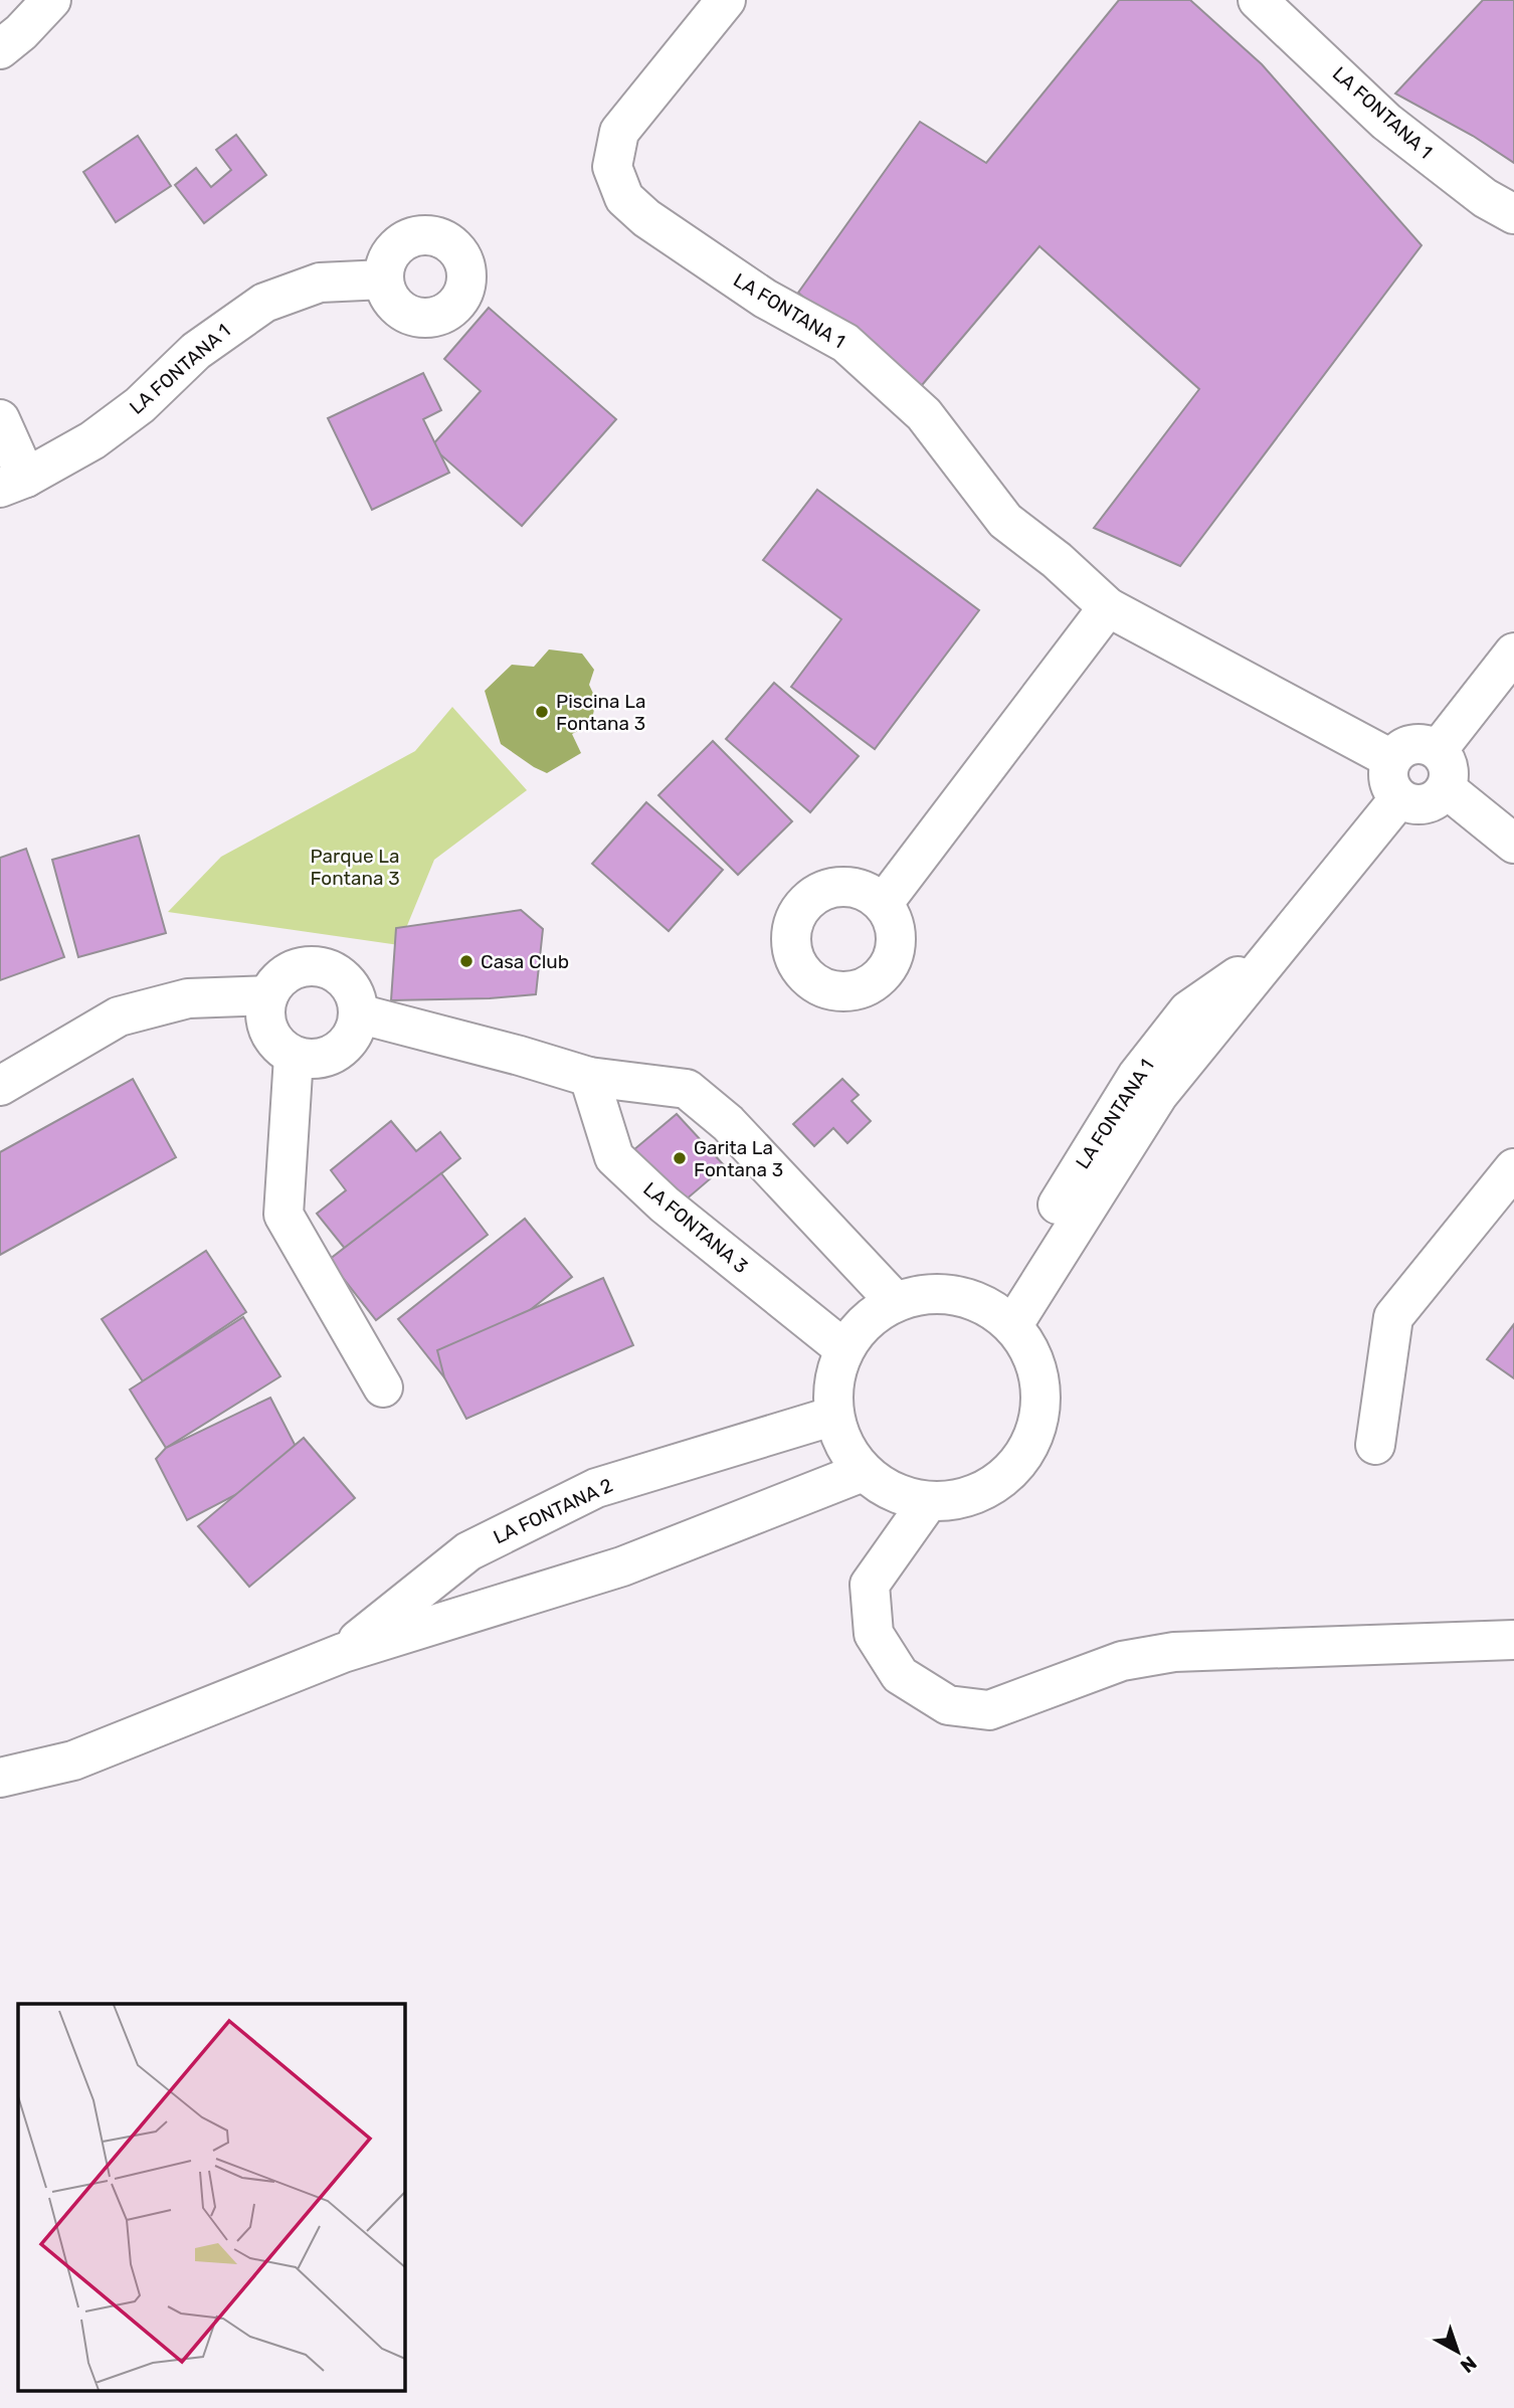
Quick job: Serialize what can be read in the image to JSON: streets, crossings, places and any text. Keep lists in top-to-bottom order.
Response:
{
  "streets": {
    "street": ["LA FONTANA 1", "LA FONTANA 3", "LA FONTANA 2"]
  },
  "crossings": [
    ["LA FONTANA 1", "LA FONTANA 3"],
    ["LA FONTANA 1", "LA FONTANA 2"],
    ["LA FONTANA 3", "LA FONTANA 2"]
  ],
  "parks": ["Parque La Fontana 3"],
  "places": ["Piscina La Fontana 3", "Casa Club", "Garita La Fontana 3"],
  "north": "bottom right"
}
